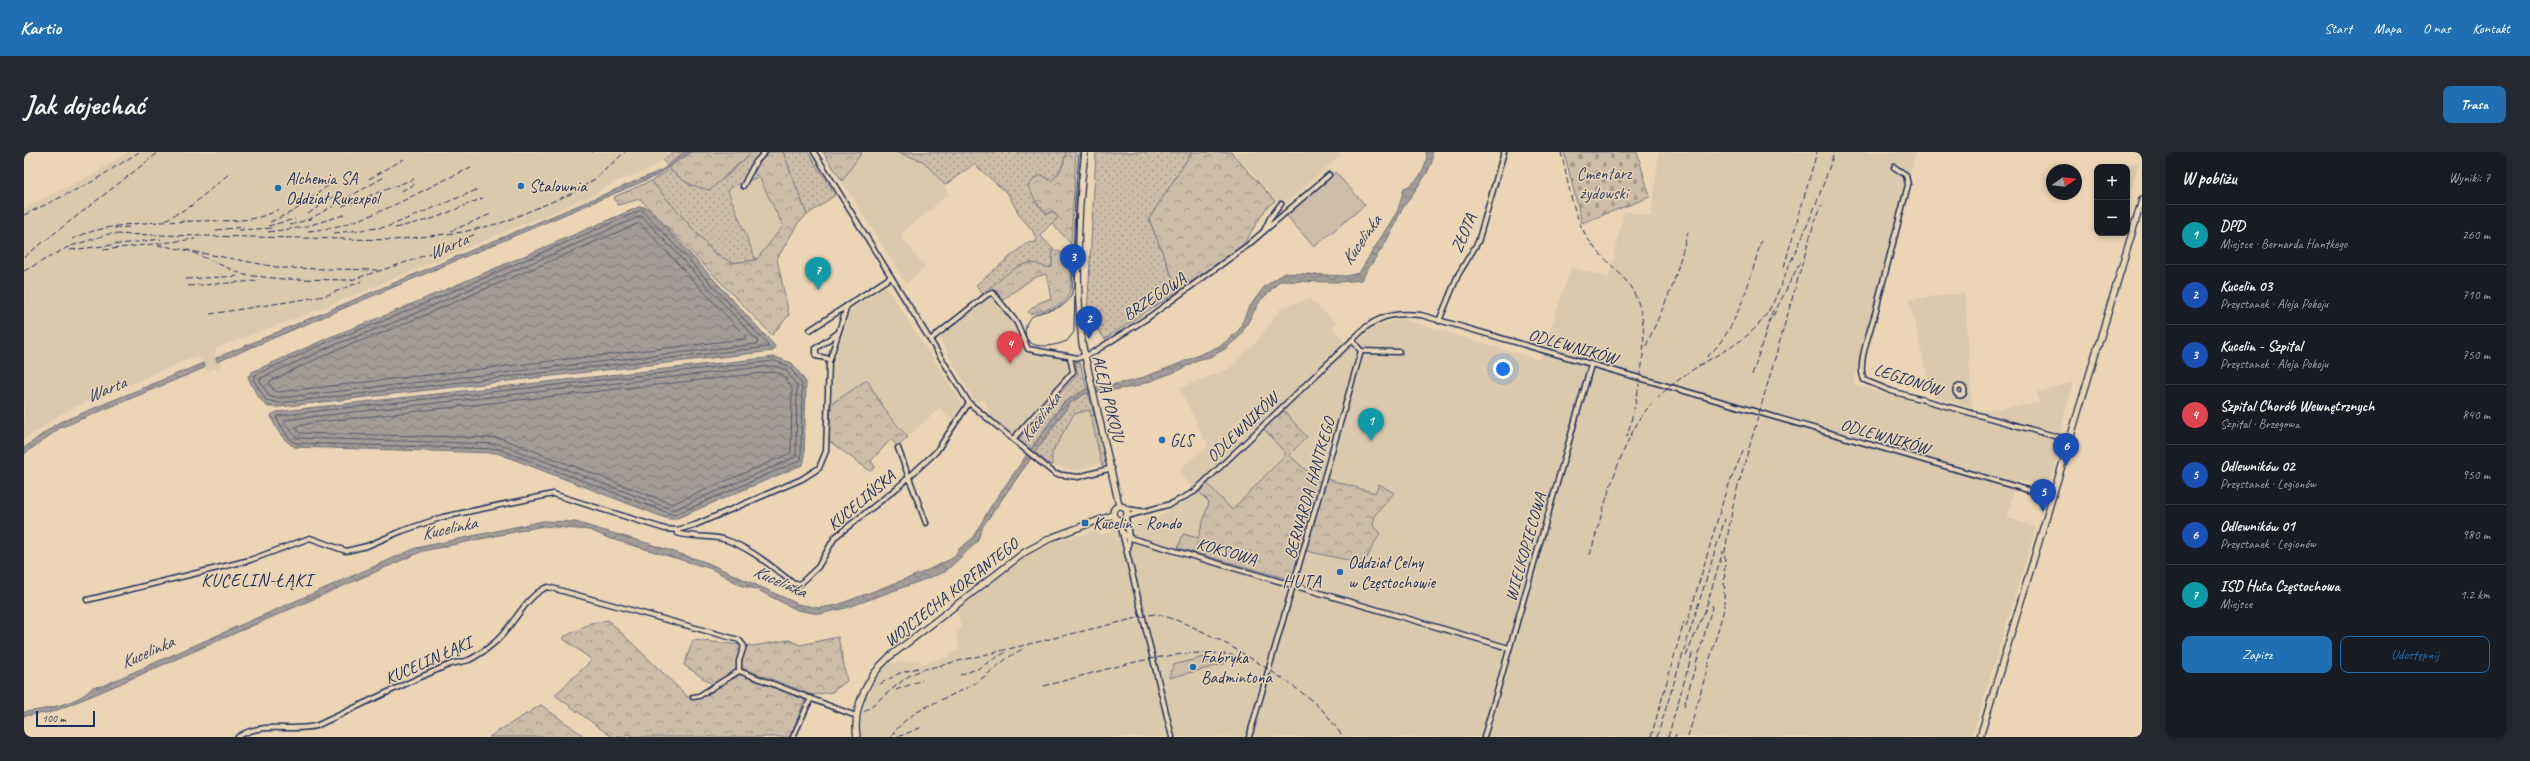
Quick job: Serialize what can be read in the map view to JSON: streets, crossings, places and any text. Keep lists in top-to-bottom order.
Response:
{
  "streets": {
    "street": [
      "ZŁOTA",
      "BRZEGOWA",
      "ODLEWNIKÓW",
      "LEGIONÓW",
      "ALEJA POKOJU",
      "BERNARDA HANTKEGO",
      "KUCELIŃSKA",
      "WIELKOPIECOWA",
      "KOKSOWA",
      "WOJCIECHA KORFANTEGO",
      "KUCELIN ŁĄKI"
    ]
  },
  "crossings": [
    ["ZŁOTA", "ODLEWNIKÓW"],
    ["BRZEGOWA", "ALEJA POKOJU"],
    ["ODLEWNIKÓW", "ALEJA POKOJU"],
    ["ODLEWNIKÓW", "WIELKOPIECOWA"],
    ["ODLEWNIKÓW", "WOJCIECHA KORFANTEGO"],
    ["ALEJA POKOJU", "WOJCIECHA KORFANTEGO"],
    ["BERNARDA HANTKEGO", "KOKSOWA"],
    ["WIELKOPIECOWA", "KOKSOWA"]
  ],
  "districts": ["KUCELIN-ŁĄKI", "HUTA"],
  "water": ["Kucelinka", "Warta"],
  "parks": ["Cmentarz żydowski"],
  "places": {
    "other": [
      "Stalownia",
      "Alchemia SA Oddział Rurexpol",
      "GLS",
      "Oddział Celny w Częstochowie",
      "Fabryka Badmintona"
    ],
    "transit": ["Kucelin - Rondo"]
  },
  "scale_bar": "100 m",
  "north": "right",
  "page": {
    "header": "Kartio",
    "nav": [
      "Start",
      "Mapa",
      "O nas",
      "Kontakt"
    ],
    "buttons": [
      "Trasa",
      ["Zapisz", "Udostępnij"]
    ],
    "title": "Jak dojechać",
    "heading": ["W pobliżu", "Wyniki: 7"],
    "map_buttons": ["+", "−"],
    "list": [
      {
        "mark": "1",
        "name": "DPD",
        "note": "Miejsce · Bernarda Hantkego",
        "value": "260 m"
      },
      {
        "mark": "2",
        "name": "Kucelin 03",
        "note": "Przystanek · Aleja Pokoju",
        "value": "710 m"
      },
      {
        "mark": "3",
        "name": "Kucelin - Szpital",
        "note": "Przystanek · Aleja Pokoju",
        "value": "750 m"
      },
      {
        "mark": "4",
        "name": "Szpital Chorób Wewnętrznych",
        "note": "Szpital · Brzegowa",
        "value": "840 m"
      },
      {
        "mark": "5",
        "name": "Odlewników 02",
        "note": "Przystanek · Legionów",
        "value": "950 m"
      },
      {
        "mark": "6",
        "name": "Odlewników 01",
        "note": "Przystanek · Legionów",
        "value": "980 m"
      },
      {
        "mark": "7",
        "name": "ISD Huta Częstochowa",
        "note": "Miejsce",
        "value": "1.2 km"
      }
    ],
    "pins": [
      "3",
      "7",
      "2",
      "4",
      "1",
      "6",
      "5"
    ],
    "scale": "100 m"
  }
}
